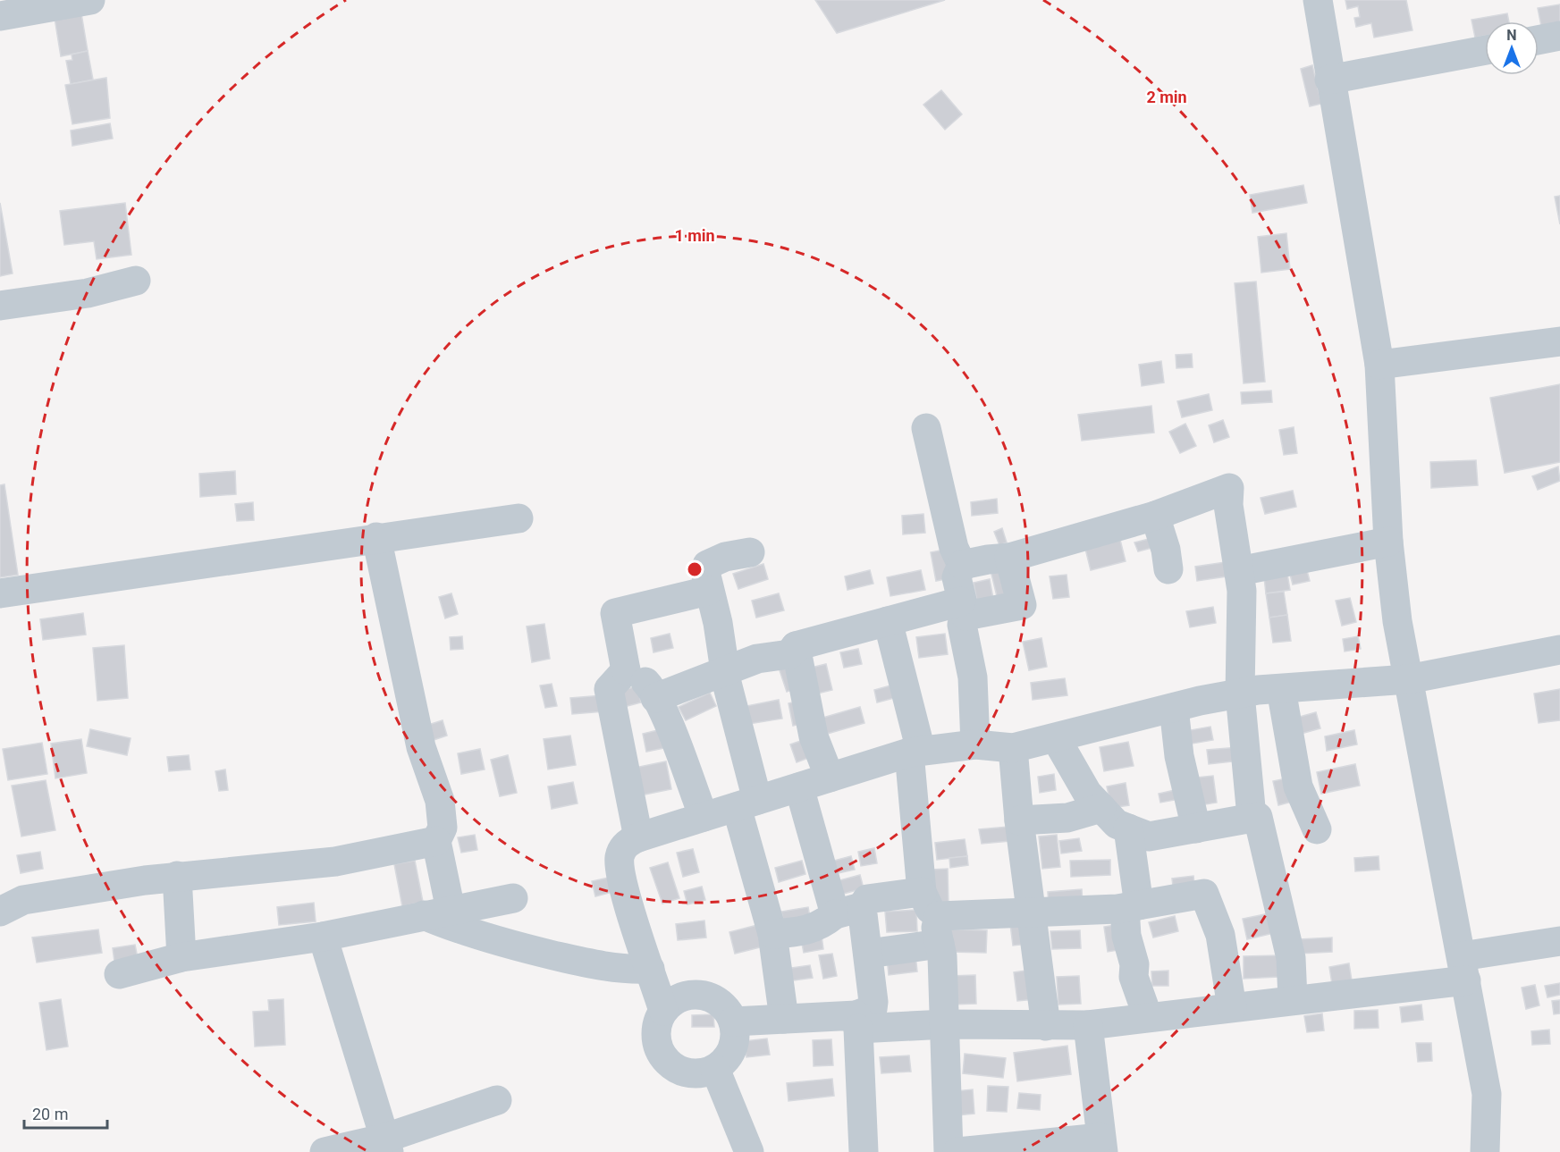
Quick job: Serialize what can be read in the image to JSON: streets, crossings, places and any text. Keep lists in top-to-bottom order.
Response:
{
  "scale_bar": "20 m",
  "north": "top",
  "rings": ["2 min", "1 min"]
}
